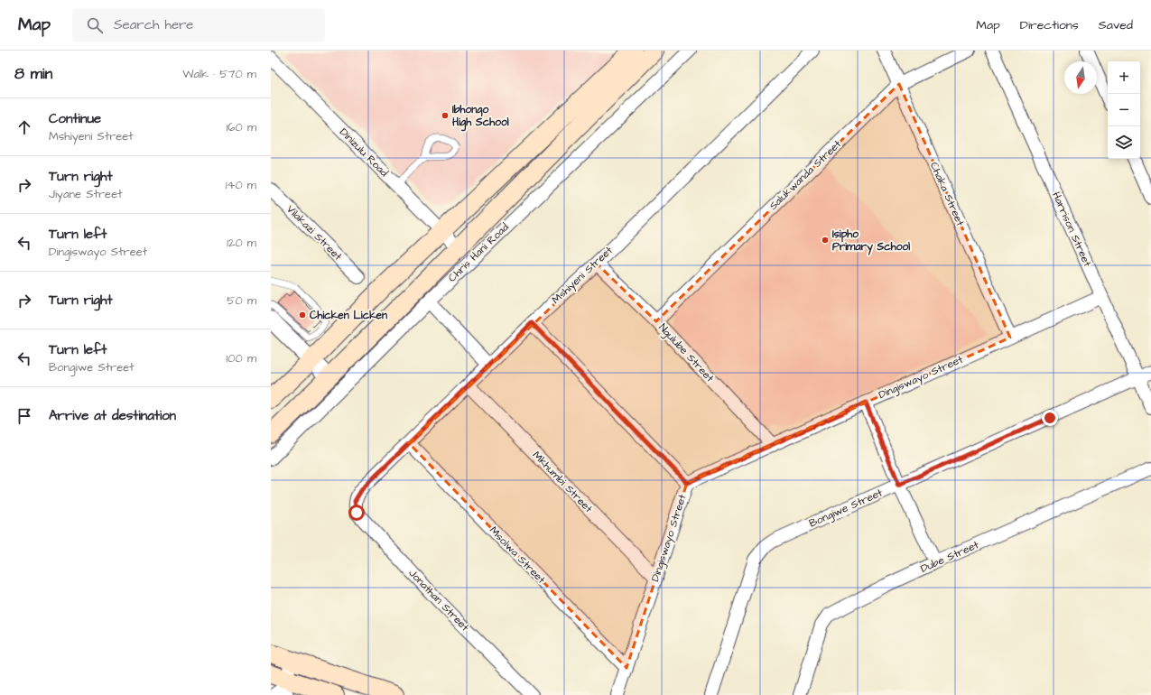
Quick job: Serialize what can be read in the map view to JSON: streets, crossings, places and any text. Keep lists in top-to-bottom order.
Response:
{
  "streets": {
    "main road": ["Chris Hani Road"],
    "street": [
      "Dinizulu Road",
      "Salukwanda Street",
      "Chaka Street",
      "Harrison Street",
      "Vilakazi Street",
      "Mshiyeni Street",
      "Ngulube Street",
      "Dingiswayo Street",
      "Mkhumbi Street",
      "Bongiwe Street",
      "Msolwa Street",
      "Dube Street",
      "Jonathan Street"
    ]
  },
  "crossings": [
    ["Dinizulu Road", "Chris Hani Road"],
    ["Salukwanda Street", "Chaka Street"],
    ["Salukwanda Street", "Ngulube Street"],
    ["Chaka Street", "Dingiswayo Street"],
    ["Harrison Street", "Dingiswayo Street"],
    ["Harrison Street", "Bongiwe Street"],
    ["Mshiyeni Street", "Ngulube Street"],
    ["Mshiyeni Street", "Mkhumbi Street"],
    ["Mshiyeni Street", "Msolwa Street"],
    ["Mshiyeni Street", "Jonathan Street"],
    ["Ngulube Street", "Dingiswayo Street"],
    ["Dingiswayo Street", "Mkhumbi Street"],
    ["Dingiswayo Street", "Msolwa Street"]
  ],
  "places": ["Ibhongo High School", "Isipho Primary School", "Chicken Licken"],
  "north": "bottom",
  "page": {
    "header": "Map",
    "search": "Search here",
    "nav": ["Map", "Directions", "Saved"],
    "heading": ["8 min", "Walk · 570 m"],
    "map_buttons": ["+", "−"],
    "list": [
      ["Continue", "Mshiyeni Street", "160 m"],
      ["Turn right", "Jiyane Street", "140 m"],
      ["Turn left", "Dingiswayo Street", "120 m"],
      ["Turn right", "50 m"],
      ["Turn left", "Bongiwe Street", "100 m"],
      "Arrive at destination"
    ]
  }
}
